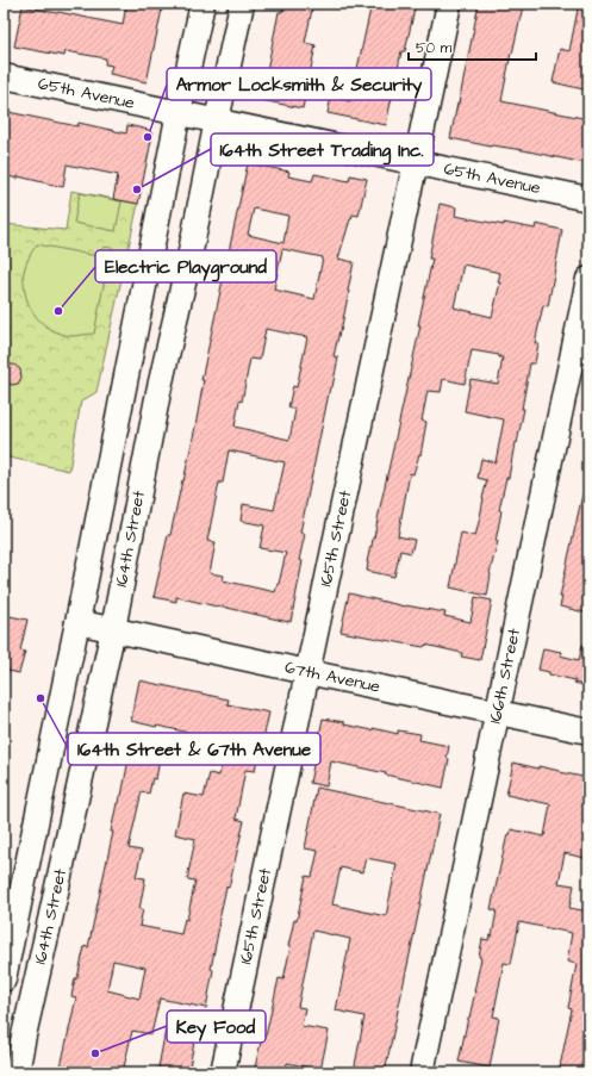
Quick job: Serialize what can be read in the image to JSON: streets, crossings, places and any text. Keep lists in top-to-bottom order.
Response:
{
  "streets": {
    "street": [
      "65th Avenue",
      "164th Street",
      "165th Street",
      "166th Street",
      "67th Avenue"
    ]
  },
  "crossings": [
    ["65th Avenue", "164th Street"],
    ["65th Avenue", "165th Street"],
    ["164th Street", "67th Avenue"],
    ["165th Street", "67th Avenue"],
    ["166th Street", "67th Avenue"]
  ],
  "places": [
    "Armor Locksmith & Security",
    "164th Street Trading Inc.",
    "Electric Playground",
    "164th Street & 67th Avenue",
    "Key Food"
  ],
  "scale_bar": "50 m"
}
